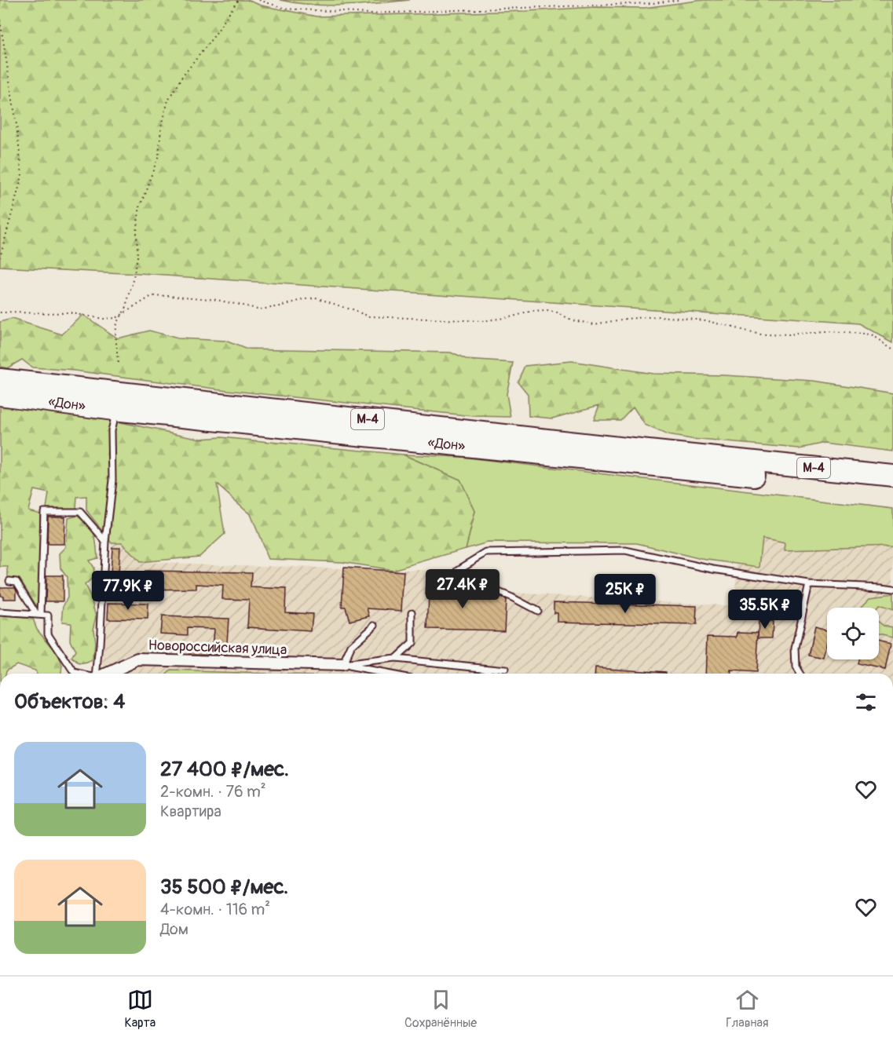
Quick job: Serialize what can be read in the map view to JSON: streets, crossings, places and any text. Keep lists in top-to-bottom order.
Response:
{
  "streets": {
    "highway": ["«Дон»", "М-4"],
    "street": ["Новороссийская улица"]
  },
  "page": {
    "price": [
      "27.4K ₽",
      "77.9K ₽",
      "25K ₽",
      "35.5K ₽"
    ],
    "heading": "Объектов: 4",
    "list": [
      {
        "name": "27 400 ₽/мес.",
        "note": "2-комн. · 76 m² · Квартира"
      },
      {
        "name": "35 500 ₽/мес.",
        "note": "4-комн. · 116 m² · Дом"
      }
    ],
    "tabs": ["Карта", "Сохранённые", "Главная"]
  }
}
